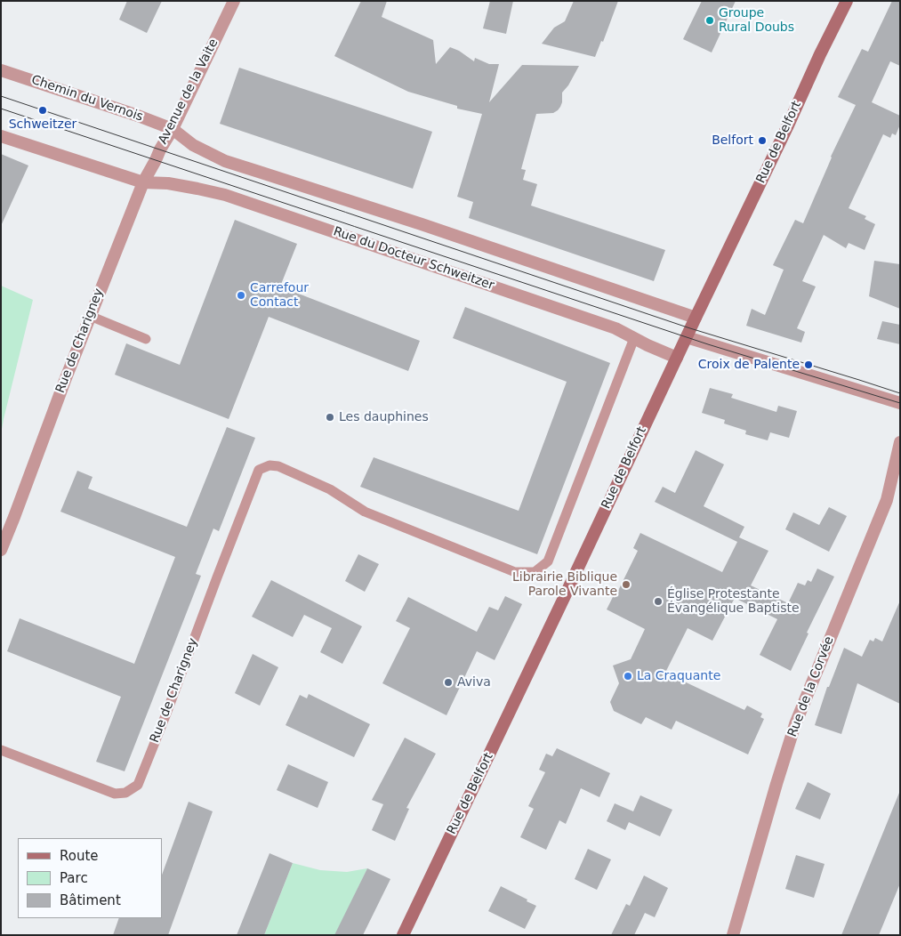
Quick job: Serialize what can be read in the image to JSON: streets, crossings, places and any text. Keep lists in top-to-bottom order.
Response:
{
  "streets": {
    "main road": ["Rue de Belfort"],
    "street": [
      "Avenue de la Vaite",
      "Chemin du Vernois",
      "Rue du Docteur Schweitzer",
      "Rue de Charigney",
      "Rue de la Corvée"
    ]
  },
  "crossings": [
    ["Avenue de la Vaite", "Chemin du Vernois"],
    ["Avenue de la Vaite", "Rue du Docteur Schweitzer"],
    ["Avenue de la Vaite", "Rue de Charigney"],
    ["Rue de Belfort", "Rue du Docteur Schweitzer"],
    ["Rue du Docteur Schweitzer", "Rue de Charigney"]
  ],
  "places": [
    "Groupe Rural Doubs",
    "Schweitzer",
    "Belfort",
    "Carrefour Contact",
    "Croix de Palente",
    "Les dauphines",
    "Librairie Biblique Parole Vivante",
    "Église Protestante Évangélique Baptiste",
    "La Craquante",
    "Aviva"
  ],
  "legend": ["Route", "Parc", "Bâtiment"]
}
